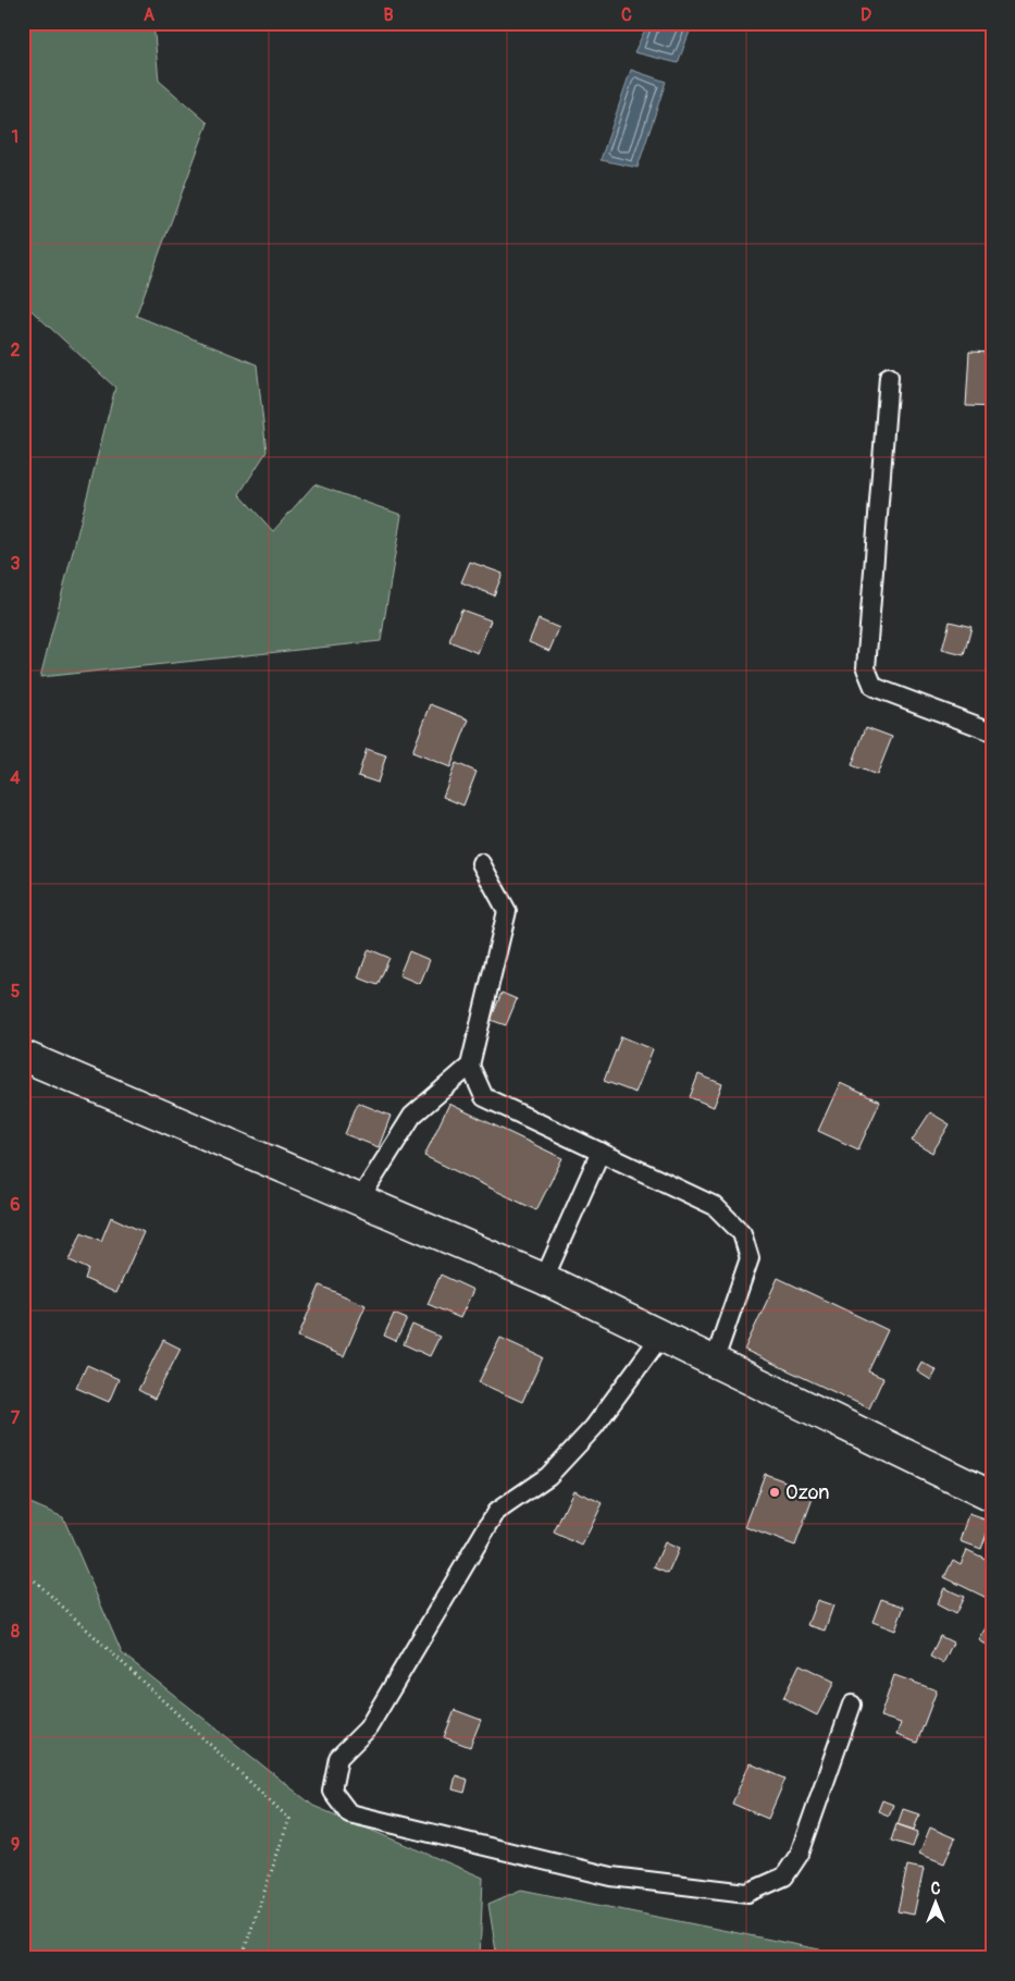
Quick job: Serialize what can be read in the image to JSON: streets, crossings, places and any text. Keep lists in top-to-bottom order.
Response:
{
  "places": ["Ozon"],
  "north": "top",
  "grid": {
    "columns": [
      "A",
      "B",
      "C",
      "D"
    ],
    "rows": [
      "1",
      "2",
      "3",
      "4",
      "5",
      "6",
      "7",
      "8",
      "9"
    ]
  }
}
